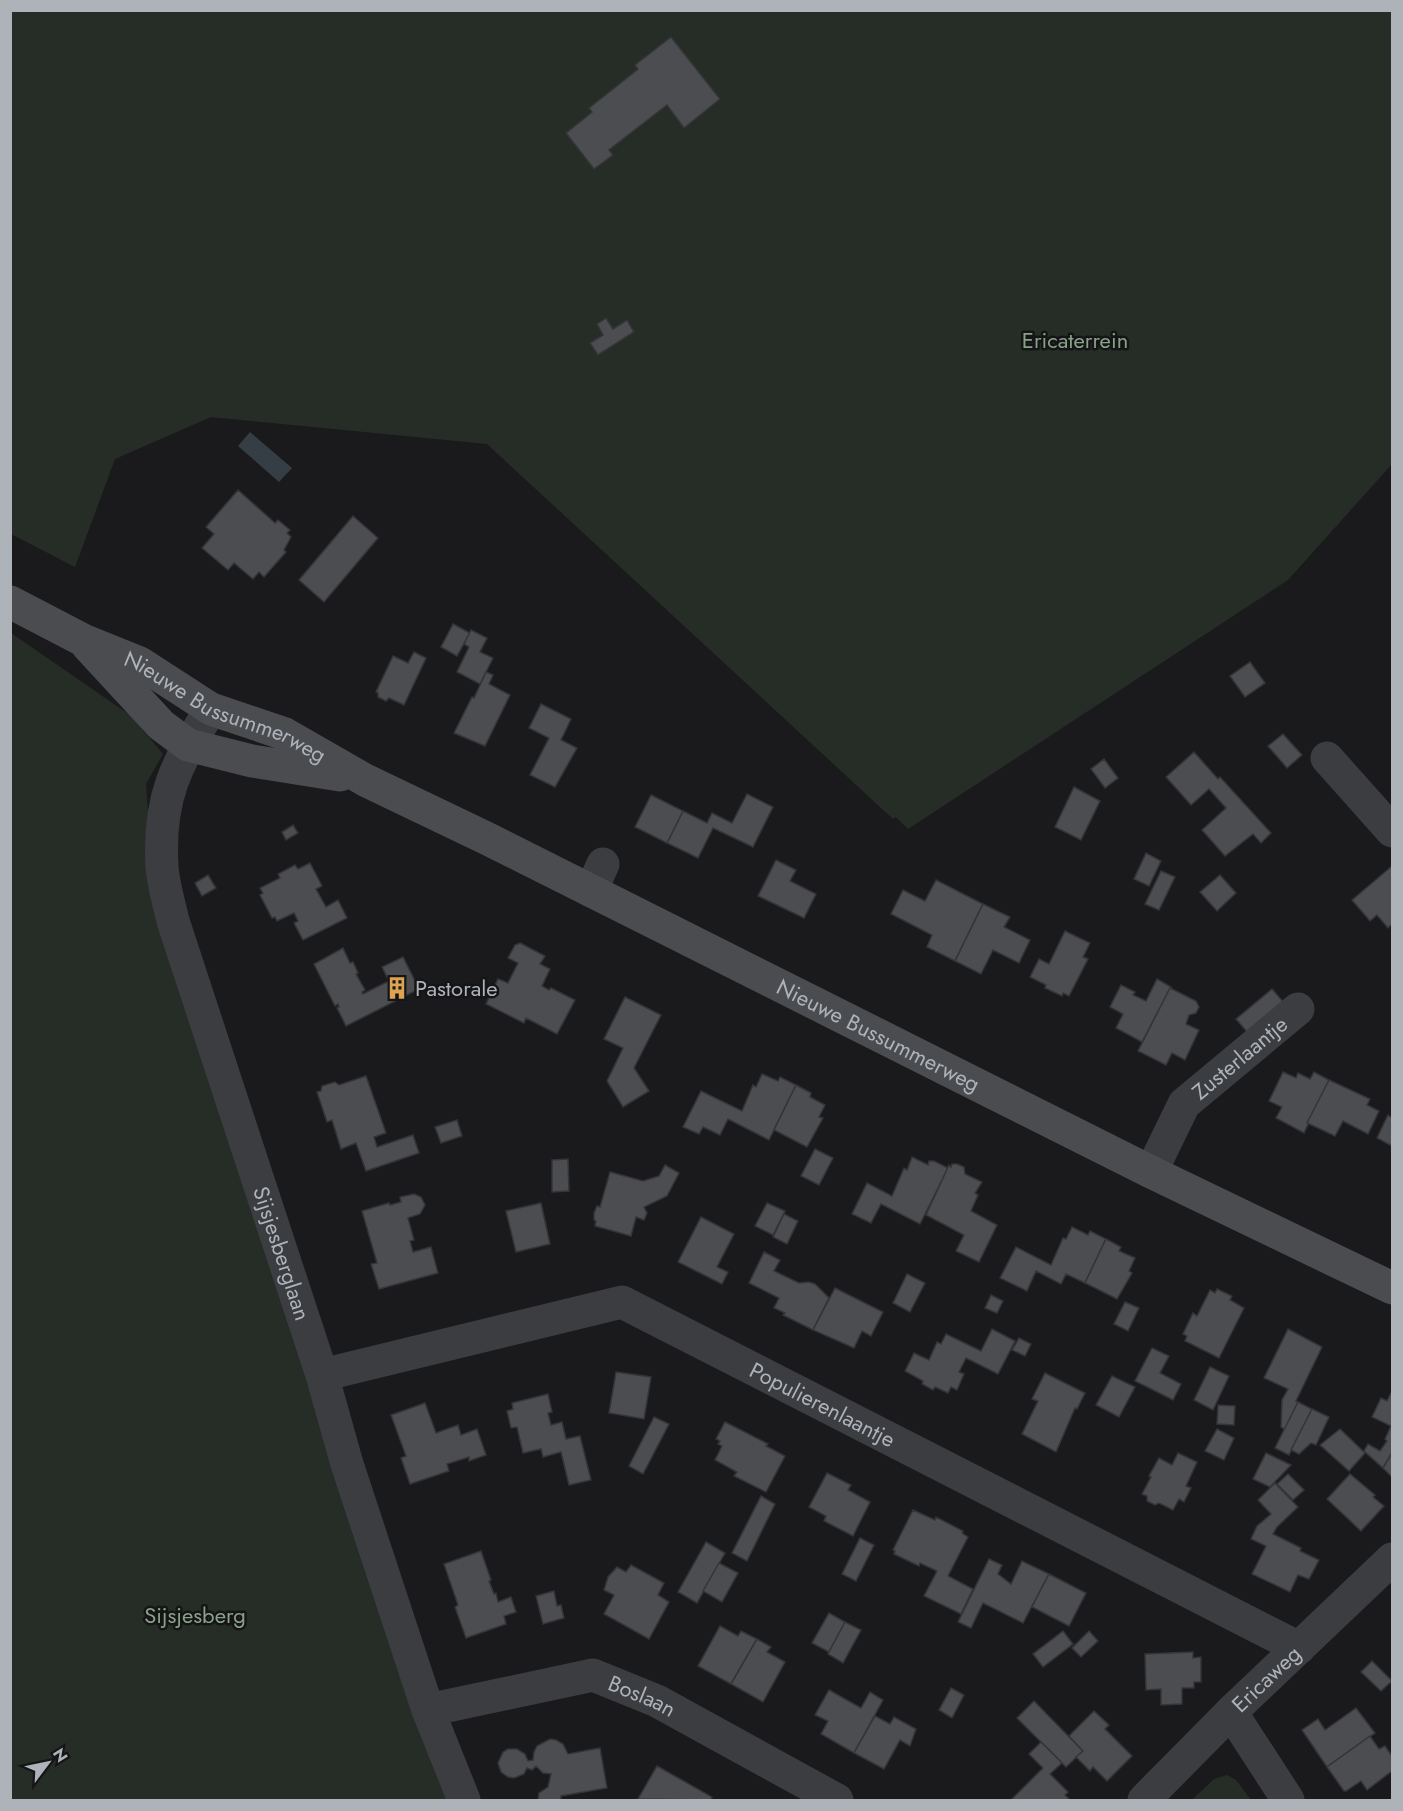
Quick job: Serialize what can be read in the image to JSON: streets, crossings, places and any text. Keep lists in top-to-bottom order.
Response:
{
  "streets": {
    "main road": ["Nieuwe Bussummerweg"],
    "street": [
      "Zusterlaantje",
      "Sijsjesberglaan",
      "Populierenlaantje",
      "Ericaweg",
      "Boslaan"
    ]
  },
  "crossings": [
    ["Nieuwe Bussummerweg", "Zusterlaantje"],
    ["Nieuwe Bussummerweg", "Sijsjesberglaan"],
    ["Sijsjesberglaan", "Populierenlaantje"],
    ["Sijsjesberglaan", "Boslaan"],
    ["Populierenlaantje", "Ericaweg"]
  ],
  "parks": ["Ericaterrein", "Sijsjesberg"],
  "places": {
    "building": ["Pastorale"]
  },
  "north": "top right"
}
